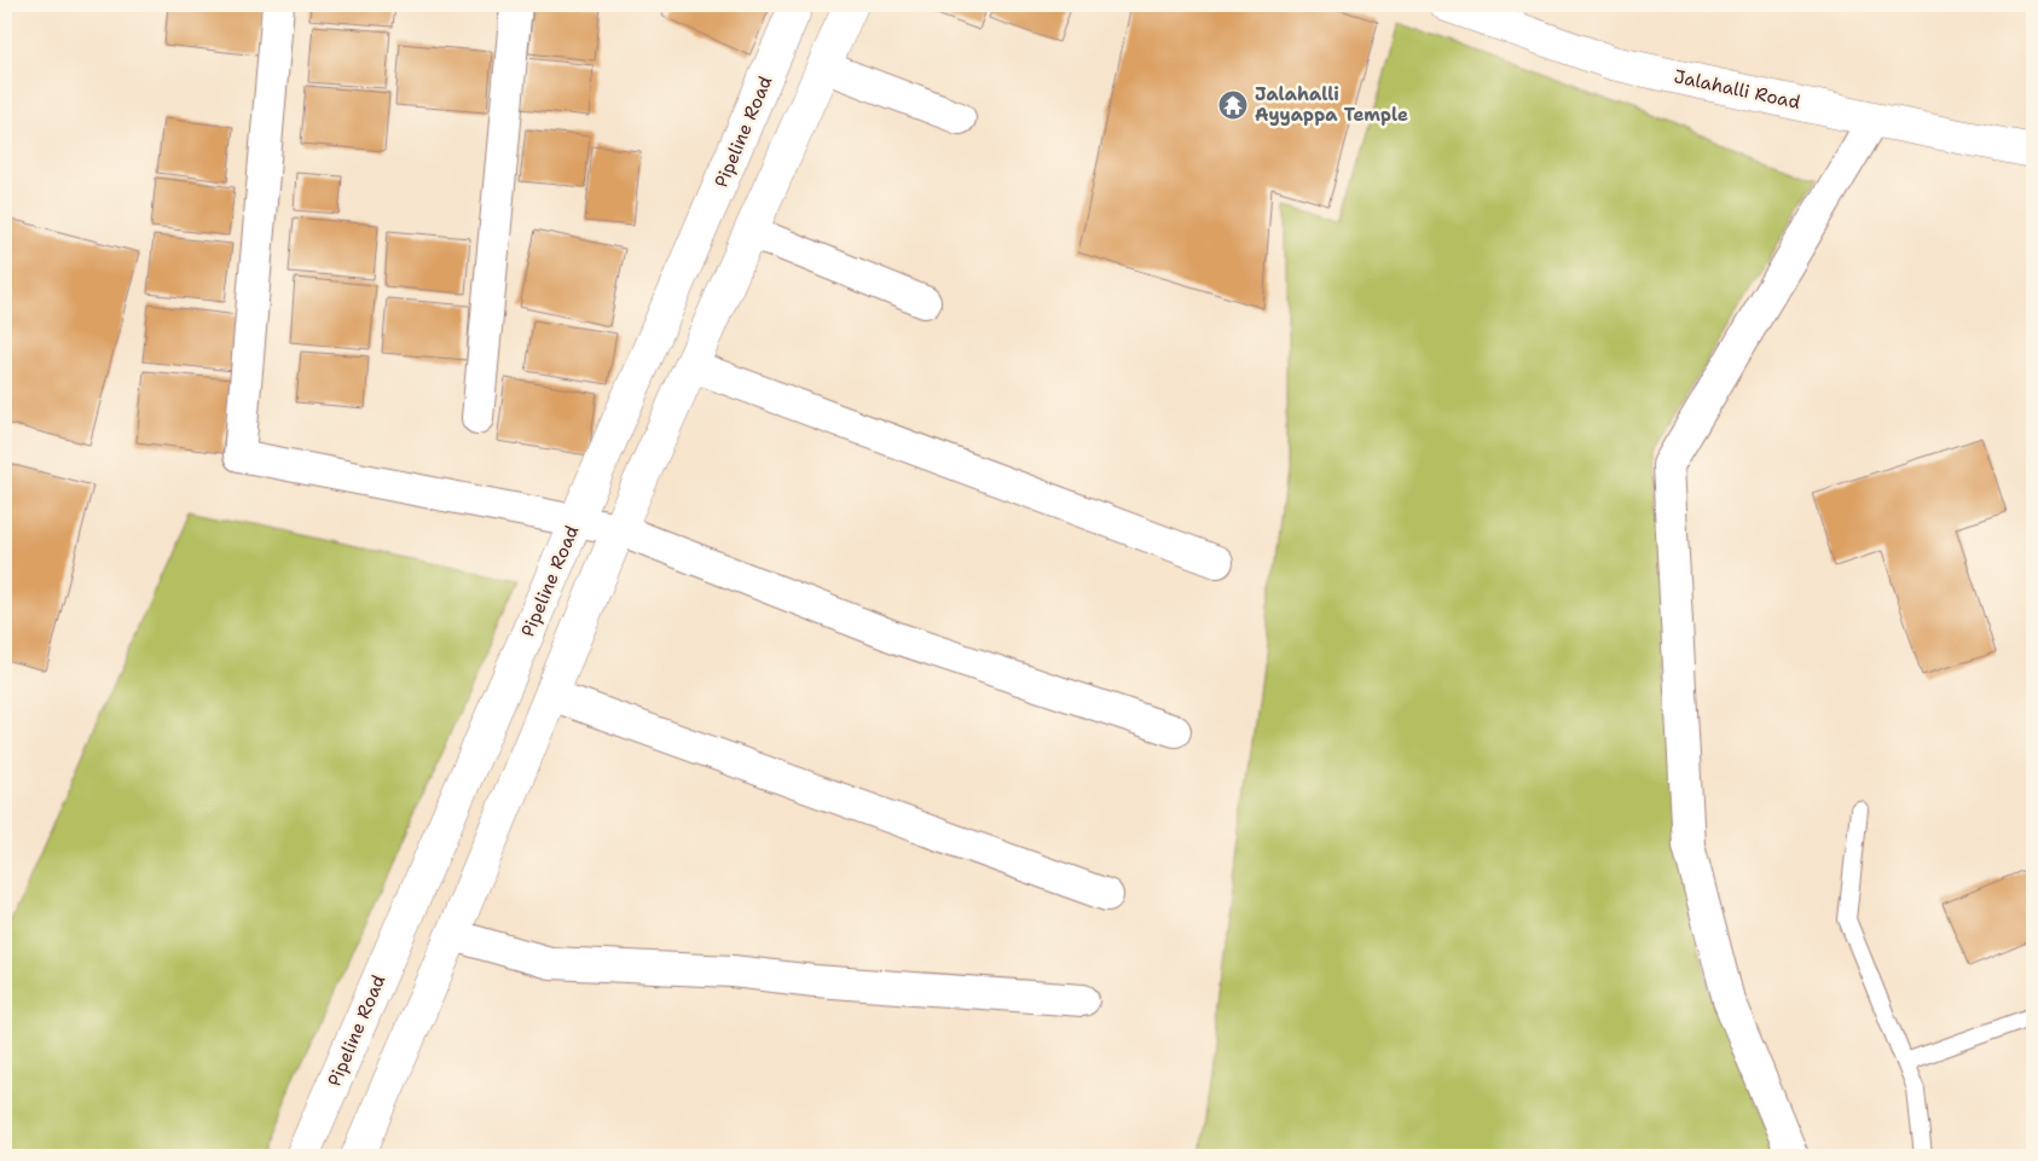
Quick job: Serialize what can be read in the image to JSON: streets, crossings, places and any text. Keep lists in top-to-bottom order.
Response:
{
  "streets": {
    "main road": ["Jalahalli Road", "Pipeline Road"]
  },
  "places": {
    "temple": ["Jalahalli Ayyappa Temple"]
  }
}
